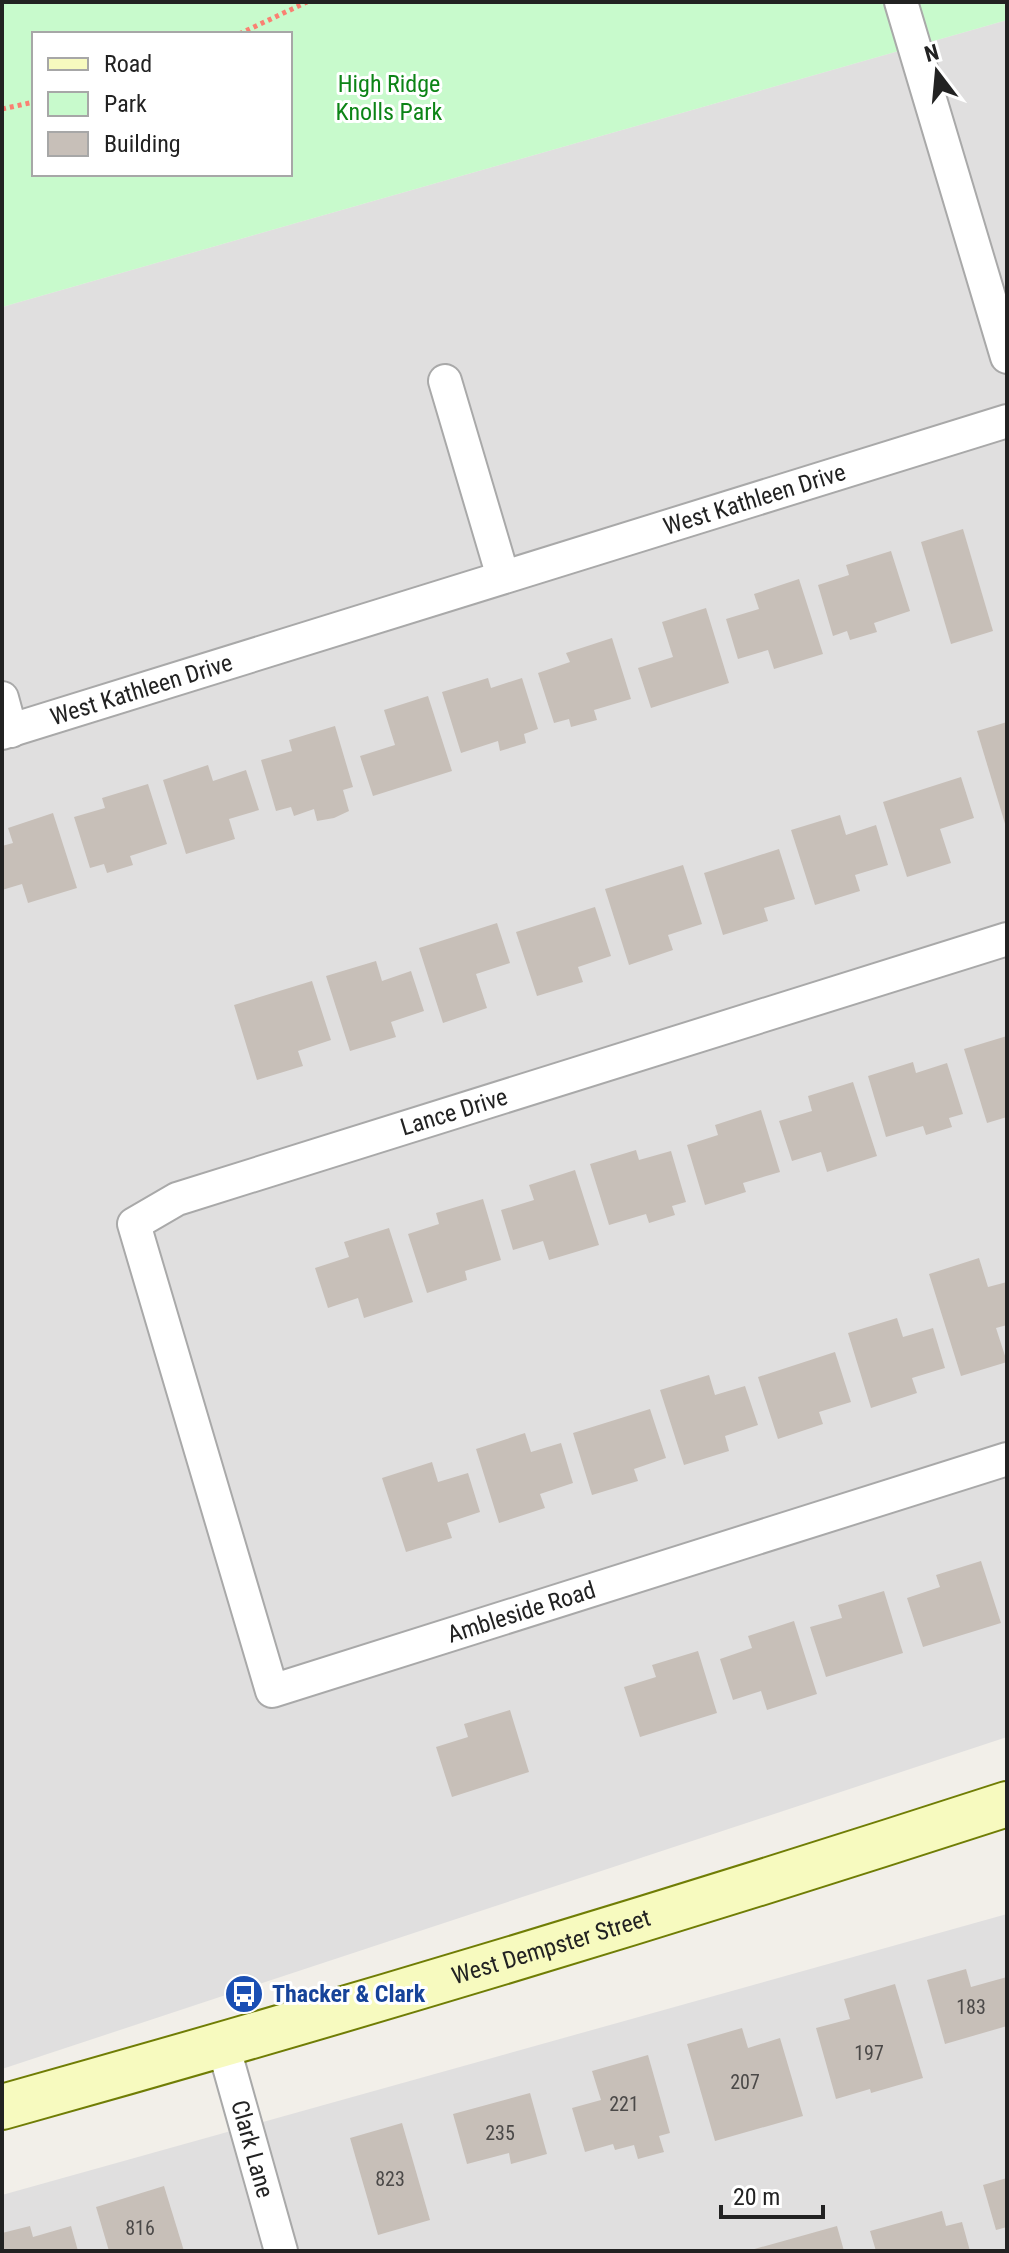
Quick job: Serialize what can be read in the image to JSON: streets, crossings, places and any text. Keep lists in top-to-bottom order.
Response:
{
  "streets": {
    "main road": ["West Dempster Street"],
    "street": [
      "West Kathleen Drive",
      "Lance Drive",
      "Ambleside Road",
      "Clark Lane"
    ]
  },
  "crossings": [
    ["Lance Drive", "Ambleside Road"],
    ["West Dempster Street", "Clark Lane"]
  ],
  "parks": ["High Ridge Knolls Park"],
  "places": {
    "bus stop": ["Thacker & Clark"]
  },
  "house_numbers": [
    "183",
    "197",
    "207",
    "221",
    "235",
    "823",
    "816"
  ],
  "legend": ["Road", "Park", "Building"],
  "scale_bar": "20 m",
  "north": "top"
}
